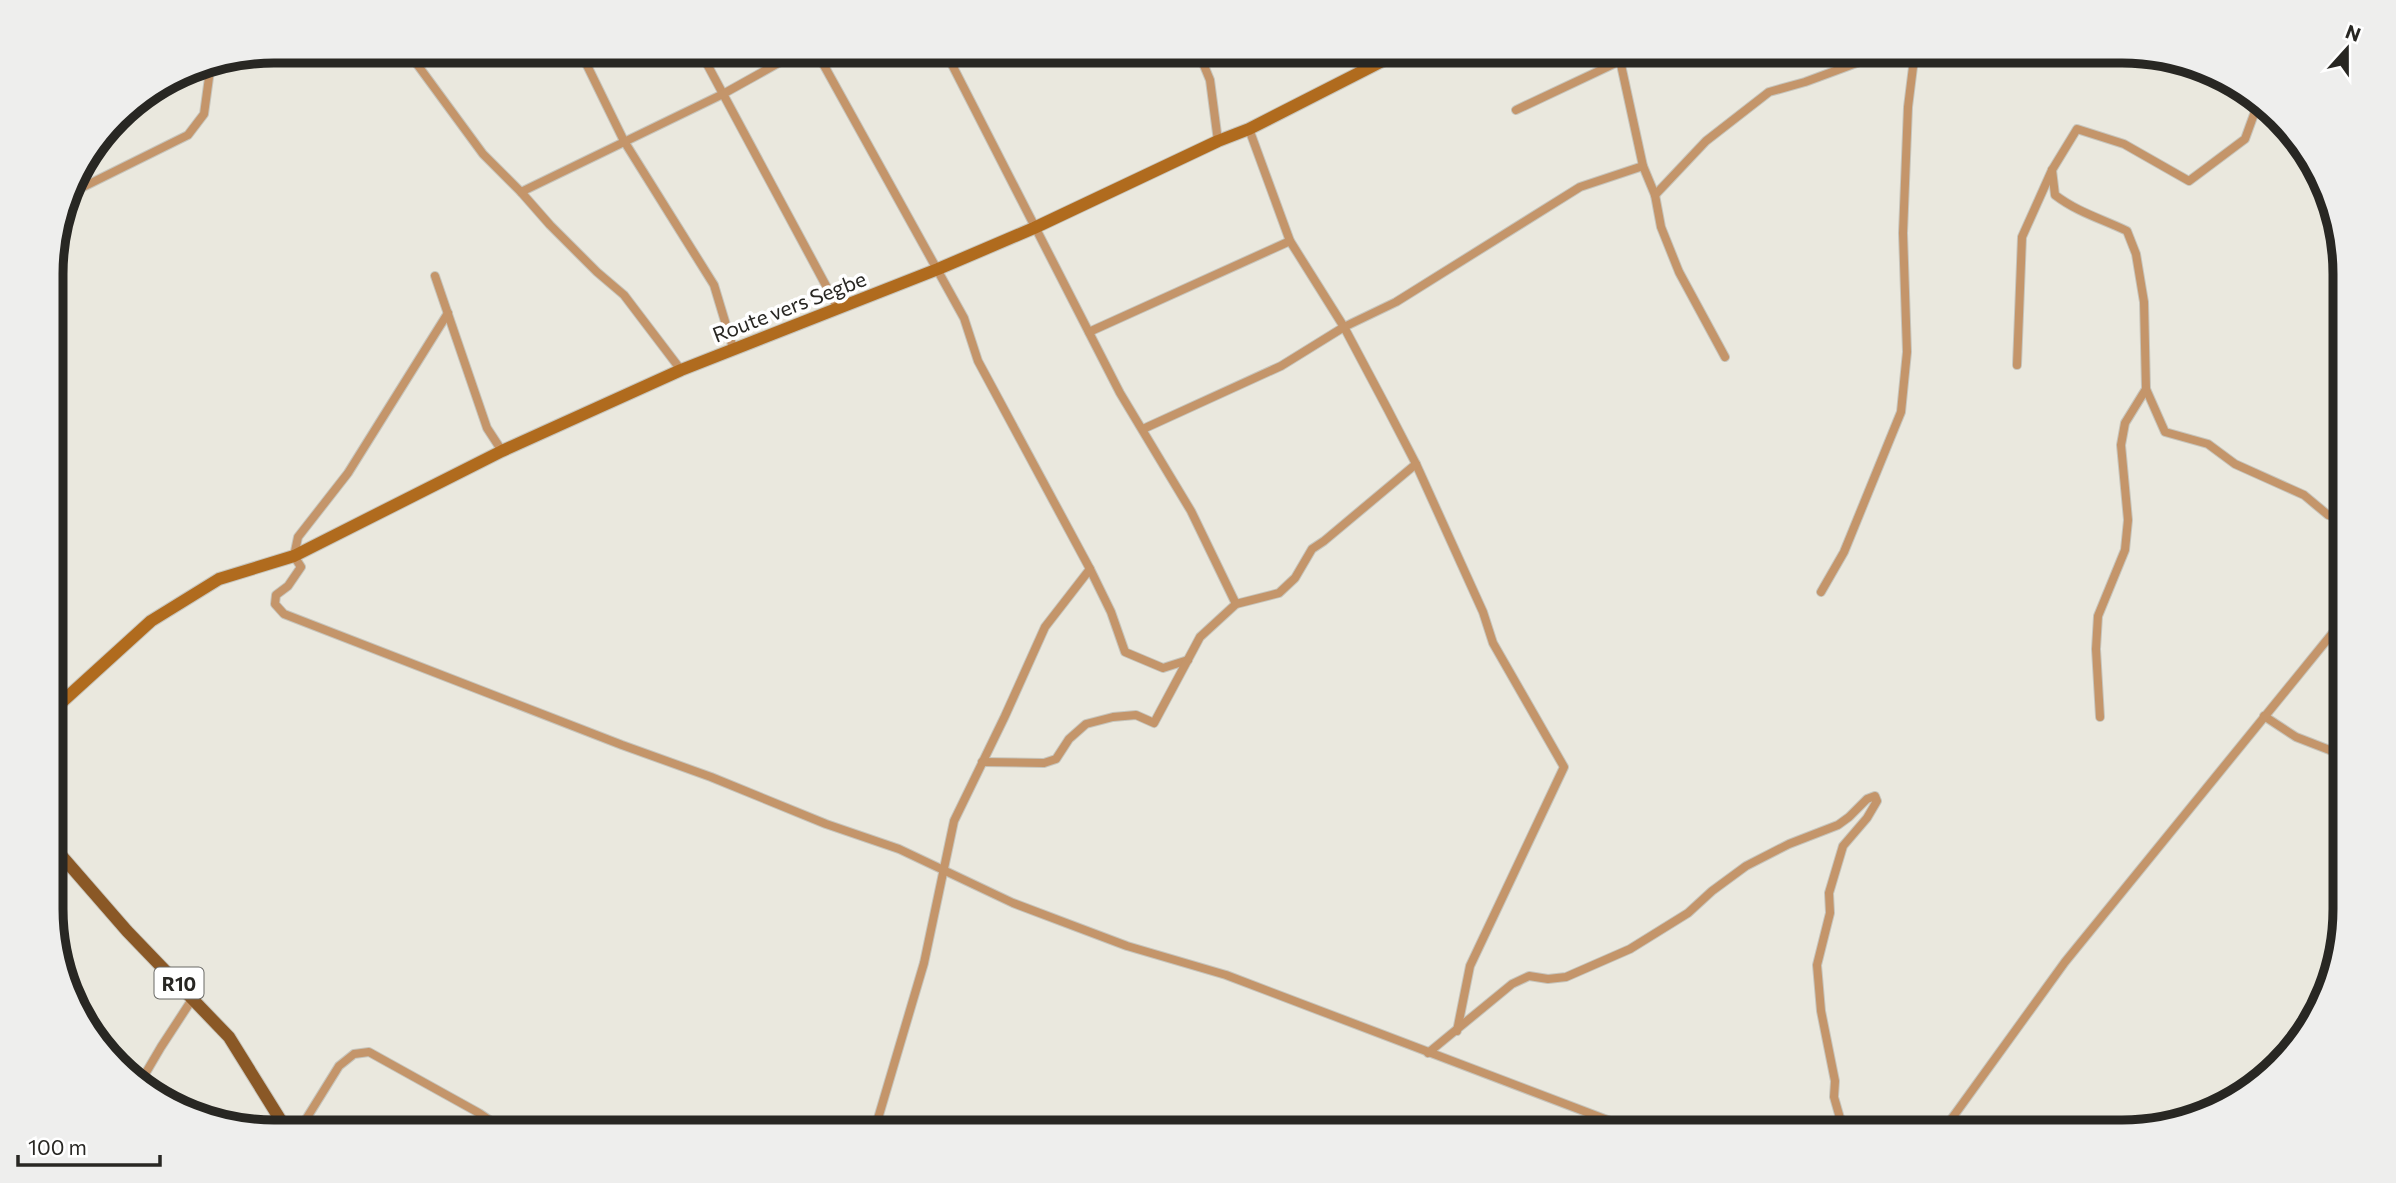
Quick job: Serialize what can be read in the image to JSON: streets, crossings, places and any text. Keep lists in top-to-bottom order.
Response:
{
  "streets": {
    "main road": ["Route vers Segbe", "R10"]
  },
  "scale_bar": "100 m",
  "north": "top"
}
